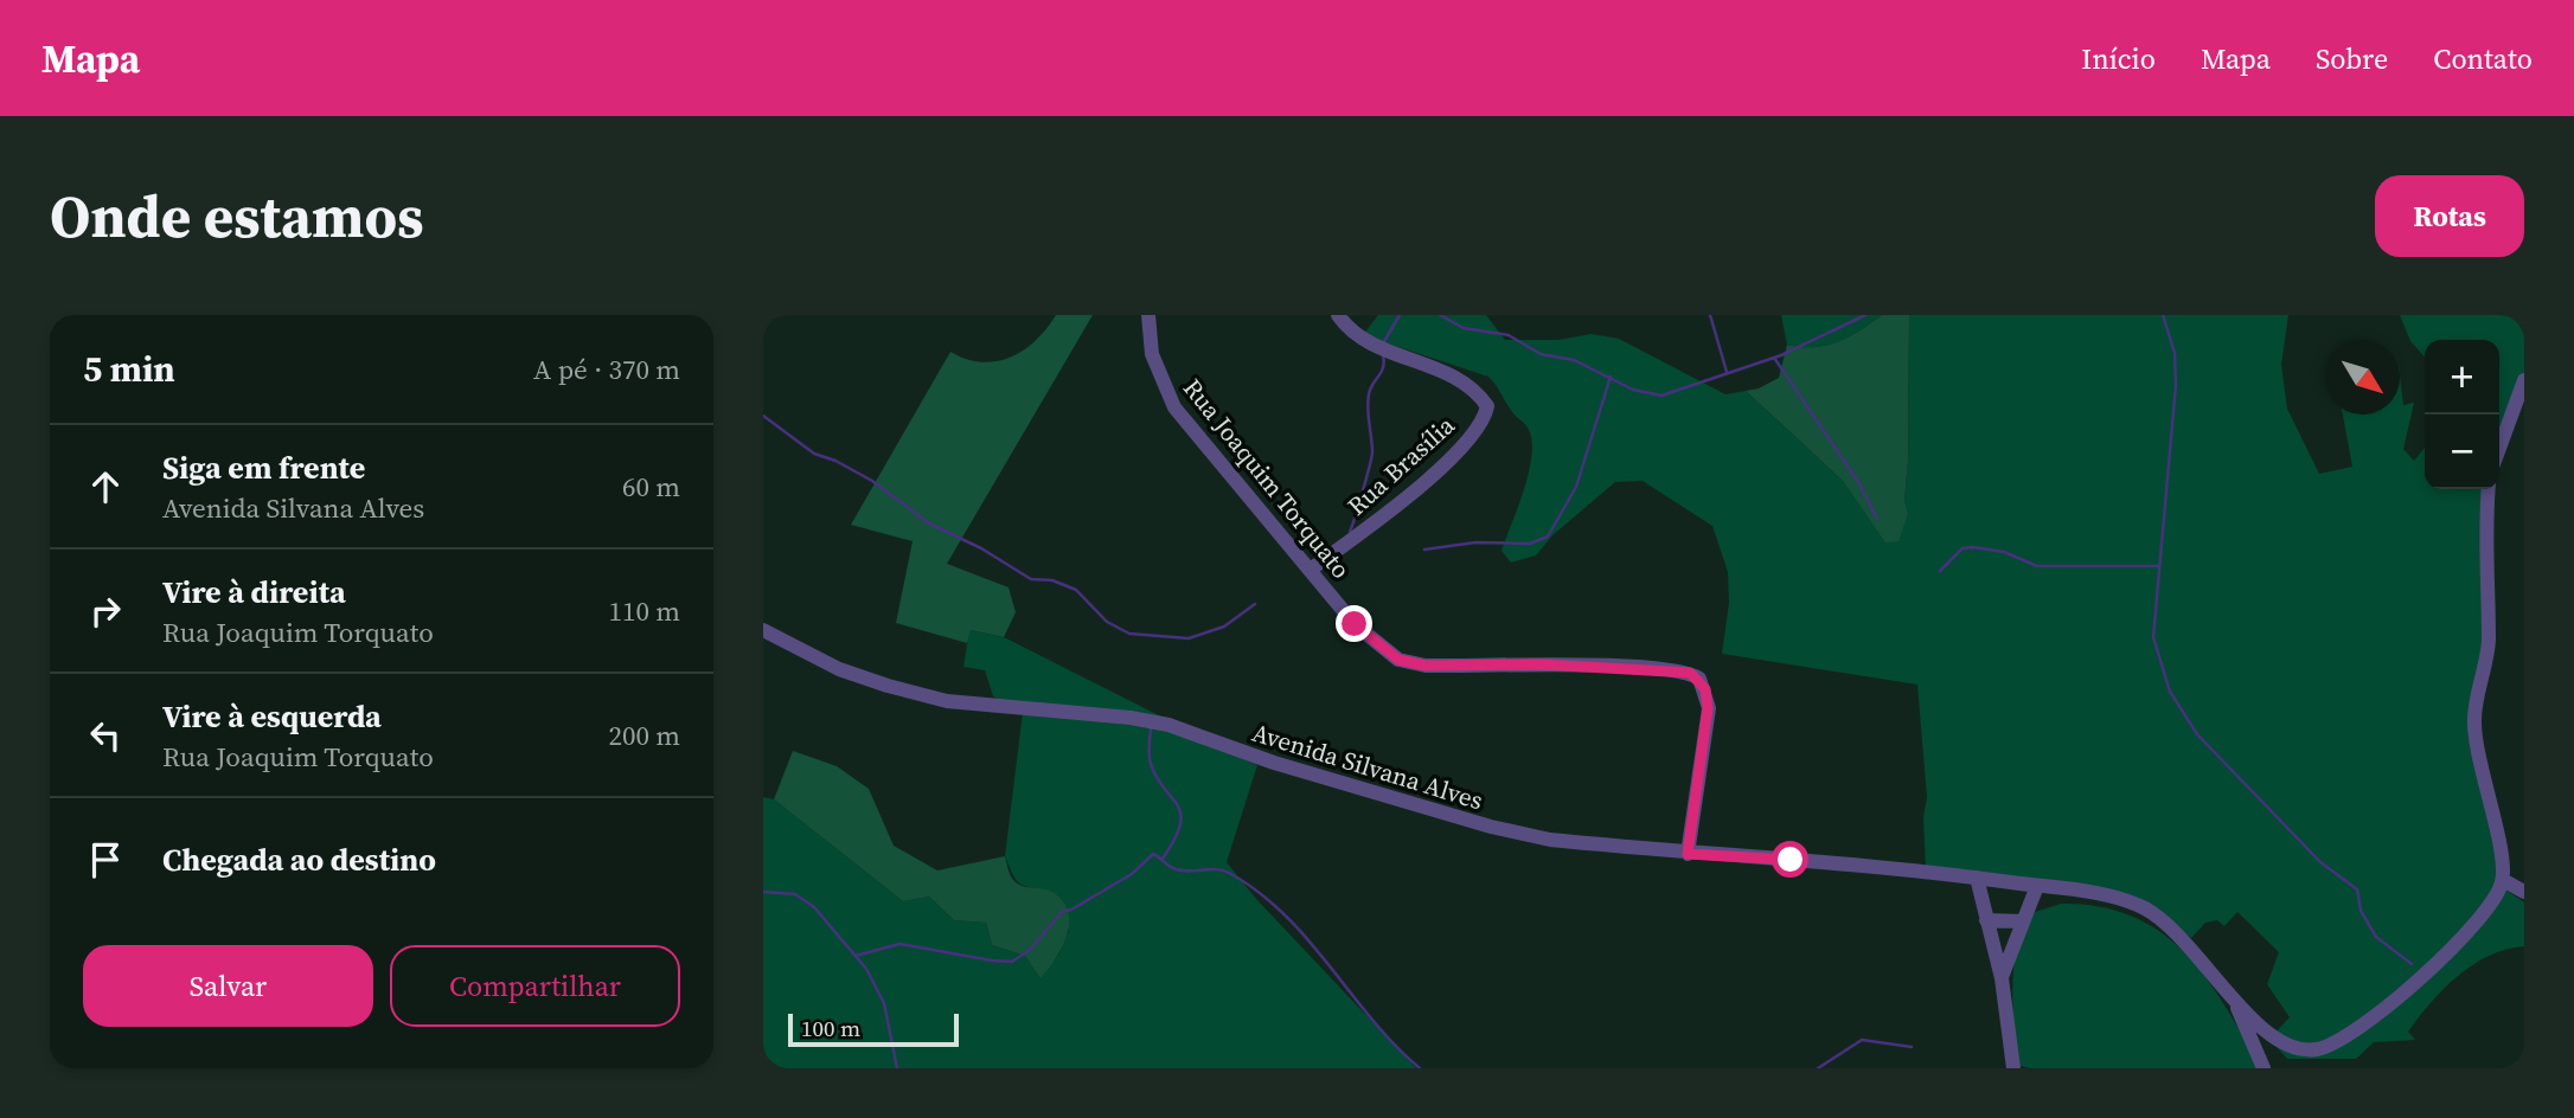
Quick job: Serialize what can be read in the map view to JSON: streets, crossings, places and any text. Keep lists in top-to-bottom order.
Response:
{
  "streets": {
    "street": ["Rua Brasília", "Rua Joaquim Torquato", "Avenida Silvana Alves"]
  },
  "crossings": [
    ["Rua Brasília", "Rua Joaquim Torquato"],
    ["Rua Joaquim Torquato", "Avenida Silvana Alves"]
  ],
  "scale_bar": "100 m",
  "north": "bottom right",
  "page": {
    "header": "Mapa",
    "nav": [
      "Início",
      "Mapa",
      "Sobre",
      "Contato"
    ],
    "buttons": [
      "Rotas",
      ["Salvar", "Compartilhar"]
    ],
    "title": "Onde estamos",
    "heading": ["5 min", "A pé · 370 m"],
    "map_buttons": ["+", "−"],
    "list": [
      ["Siga em frente", "Avenida Silvana Alves", "60 m"],
      ["Vire à direita", "Rua Joaquim Torquato", "110 m"],
      ["Vire à esquerda", "Rua Joaquim Torquato", "200 m"],
      "Chegada ao destino"
    ],
    "scale": "100 m"
  }
}
